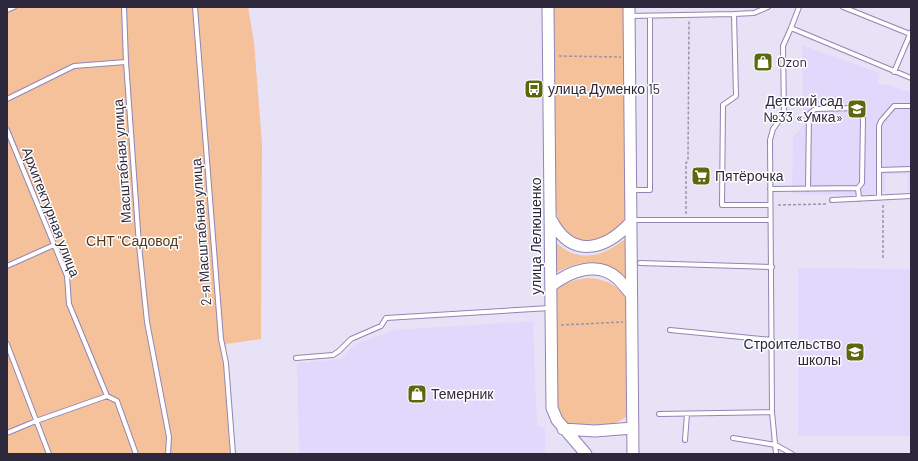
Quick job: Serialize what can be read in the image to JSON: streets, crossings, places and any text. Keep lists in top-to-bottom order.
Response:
{
  "streets": {
    "street": ["улица Лелюшенко"],
    "lane": ["Масштабная улица", "Архитектурная улица", "2-я Масштабная улица"]
  },
  "parks": ["СНТ \"Садовод\""],
  "places": {
    "shop": ["Ozon", "Темерник"],
    "bus stop": ["улица Думенко 15"],
    "school or university": ["Детский сад №33 «Умка»", "Строительство школы"],
    "supermarket": ["Пятёрочка"]
  }
}
